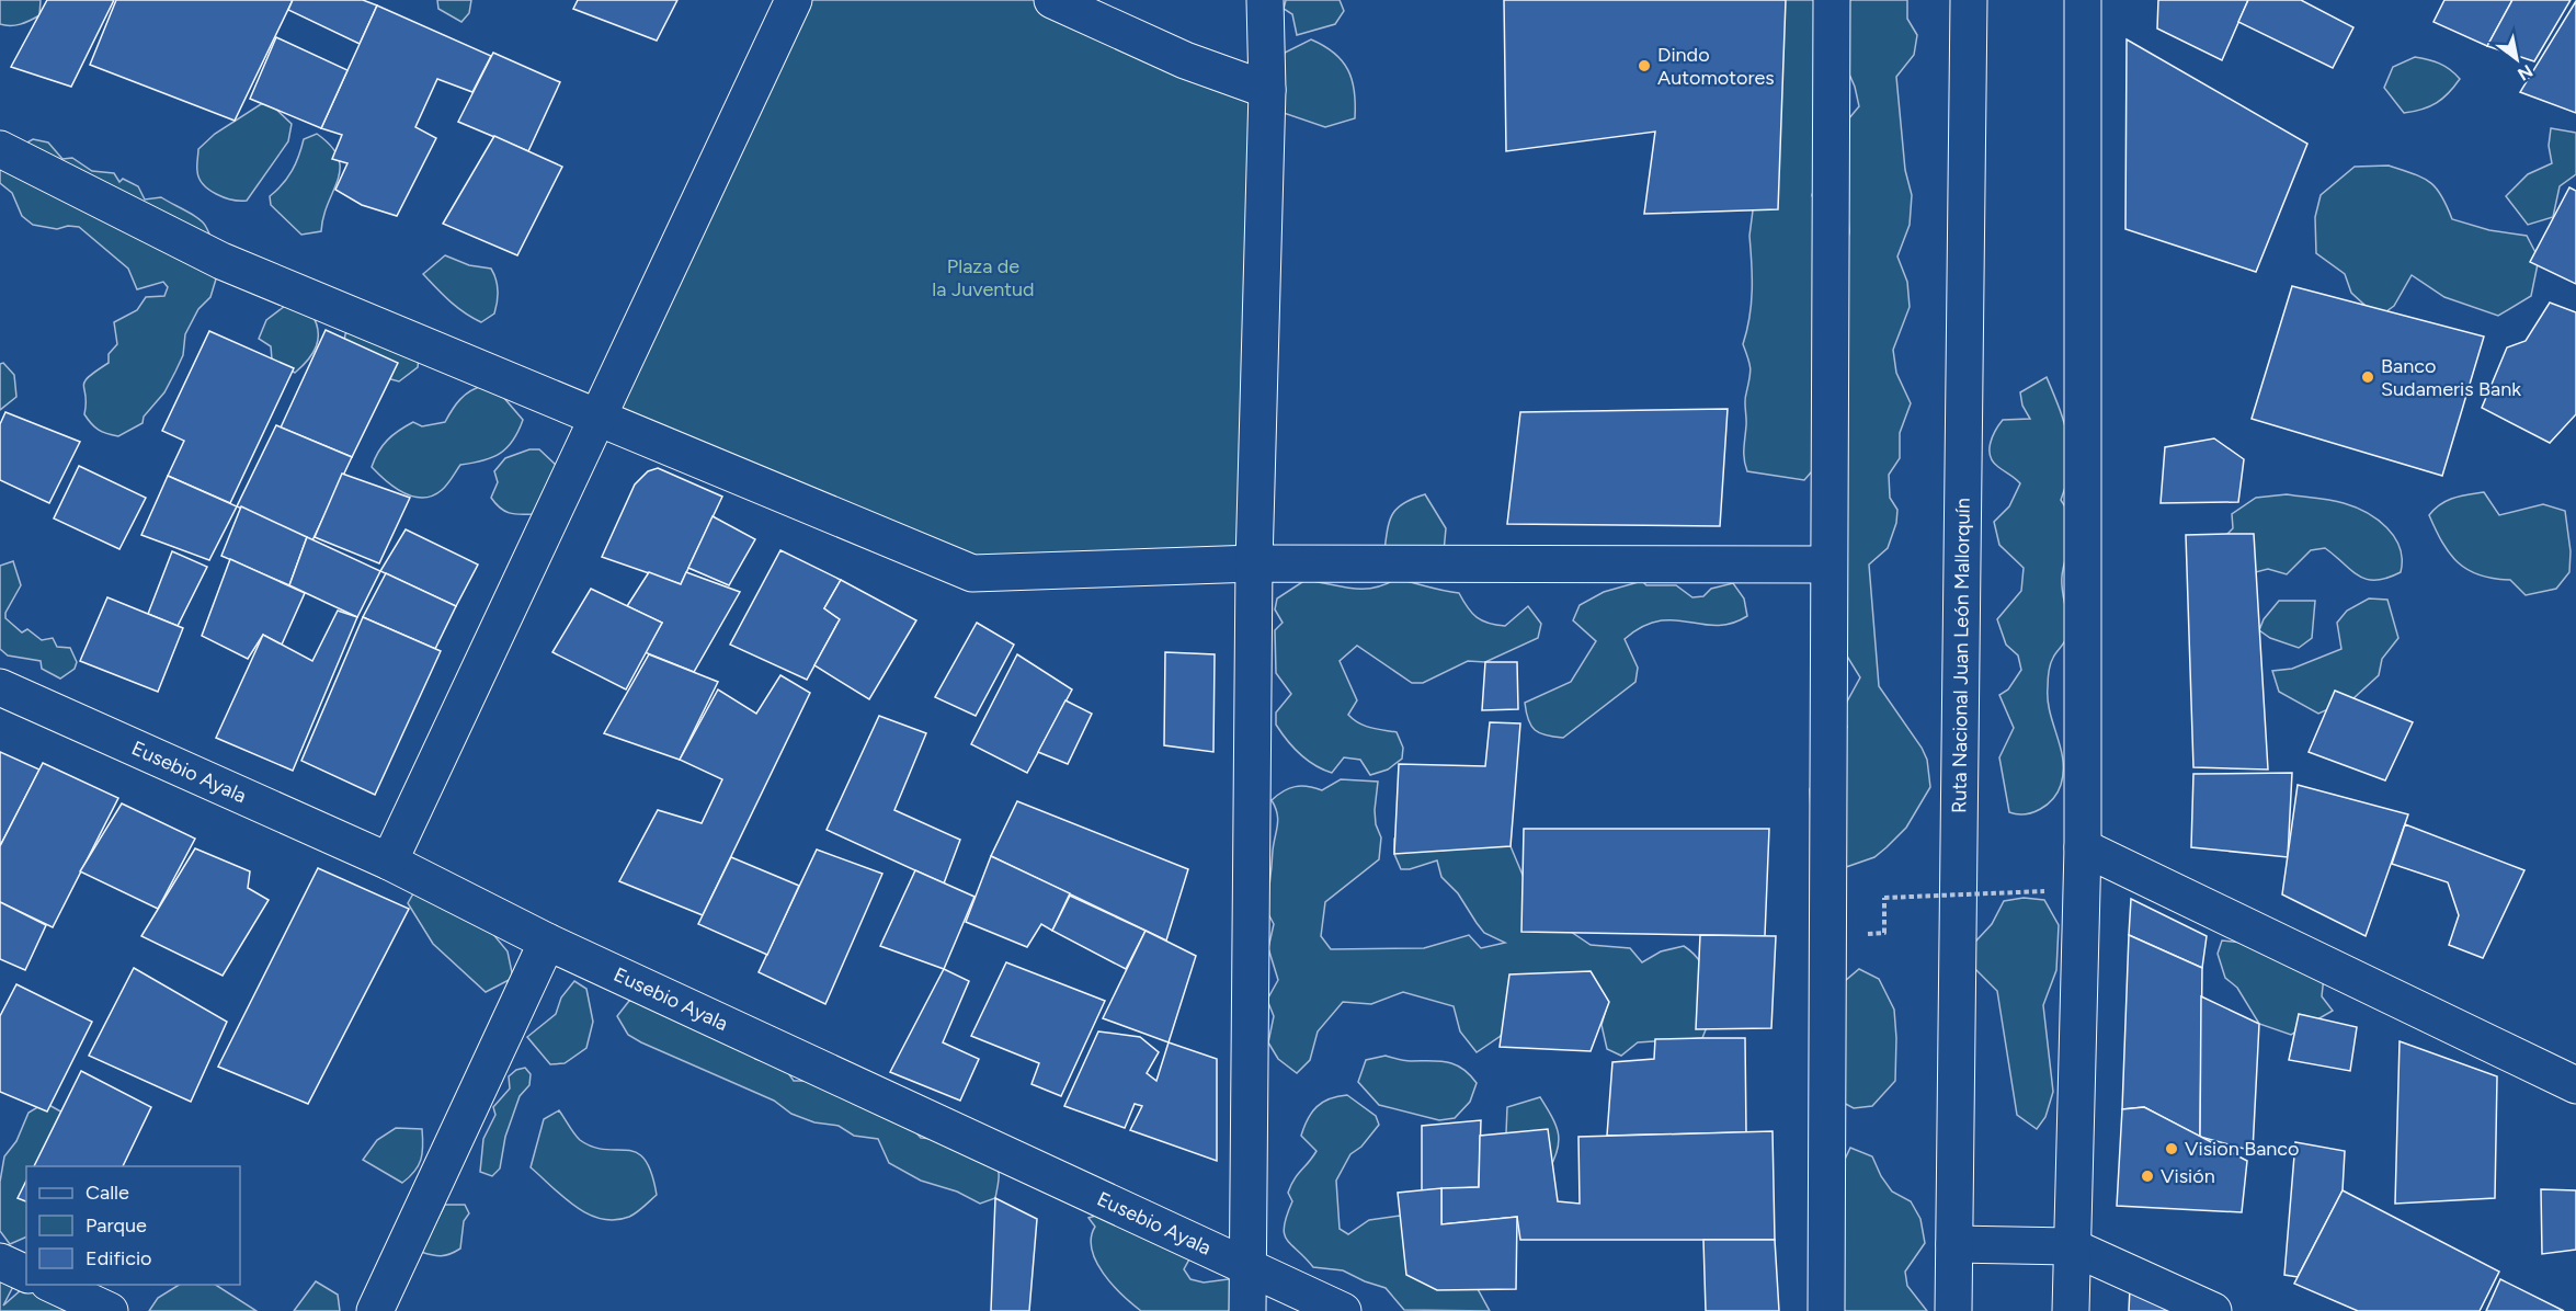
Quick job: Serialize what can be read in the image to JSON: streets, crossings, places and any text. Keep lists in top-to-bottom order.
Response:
{
  "streets": {
    "main road": ["Ruta Nacional Juan León Mallorquín", "Eusebio Ayala"]
  },
  "parks": ["Plaza de la Juventud"],
  "places": [
    "Dindo Automotores",
    "Banco Sudameris Bank",
    "Vision Banco",
    "Visión"
  ],
  "legend": ["Calle", "Parque", "Edificio"],
  "north": "bottom right"
}
